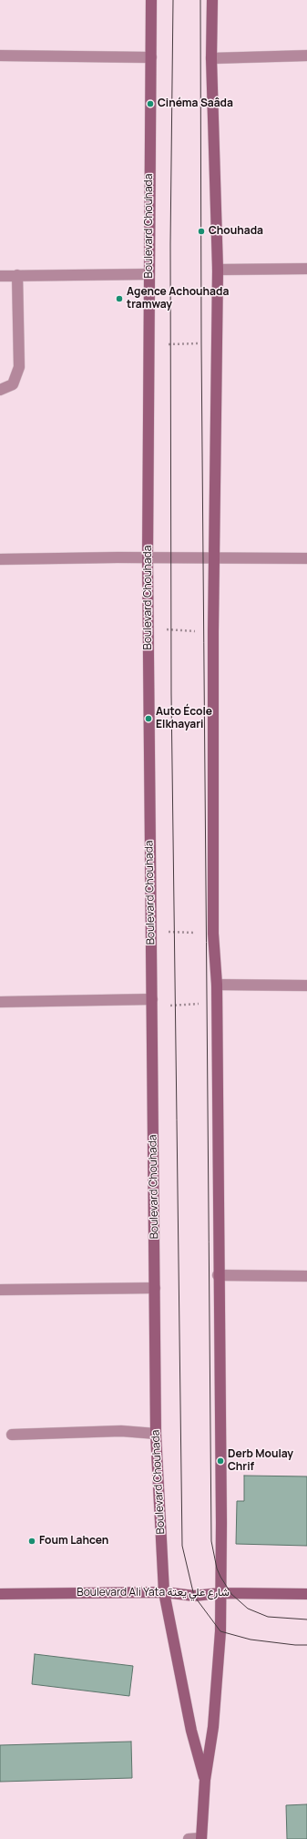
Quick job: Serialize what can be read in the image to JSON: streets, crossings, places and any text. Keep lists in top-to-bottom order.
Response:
{
  "streets": {
    "street": ["Boulevard Chouhada", "Boulevard Ali Yata شارع علي يعتة"]
  },
  "crossings": [
    ["Boulevard Chouhada", "Boulevard Ali Yata شارع علي يعتة"]
  ],
  "places": [
    "Cinéma Saâda",
    "Chouhada",
    "Agence Achouhada tramway",
    "Auto École Elkhayari",
    "Derb Moulay Chrif",
    "Foum Lahcen"
  ]
}
